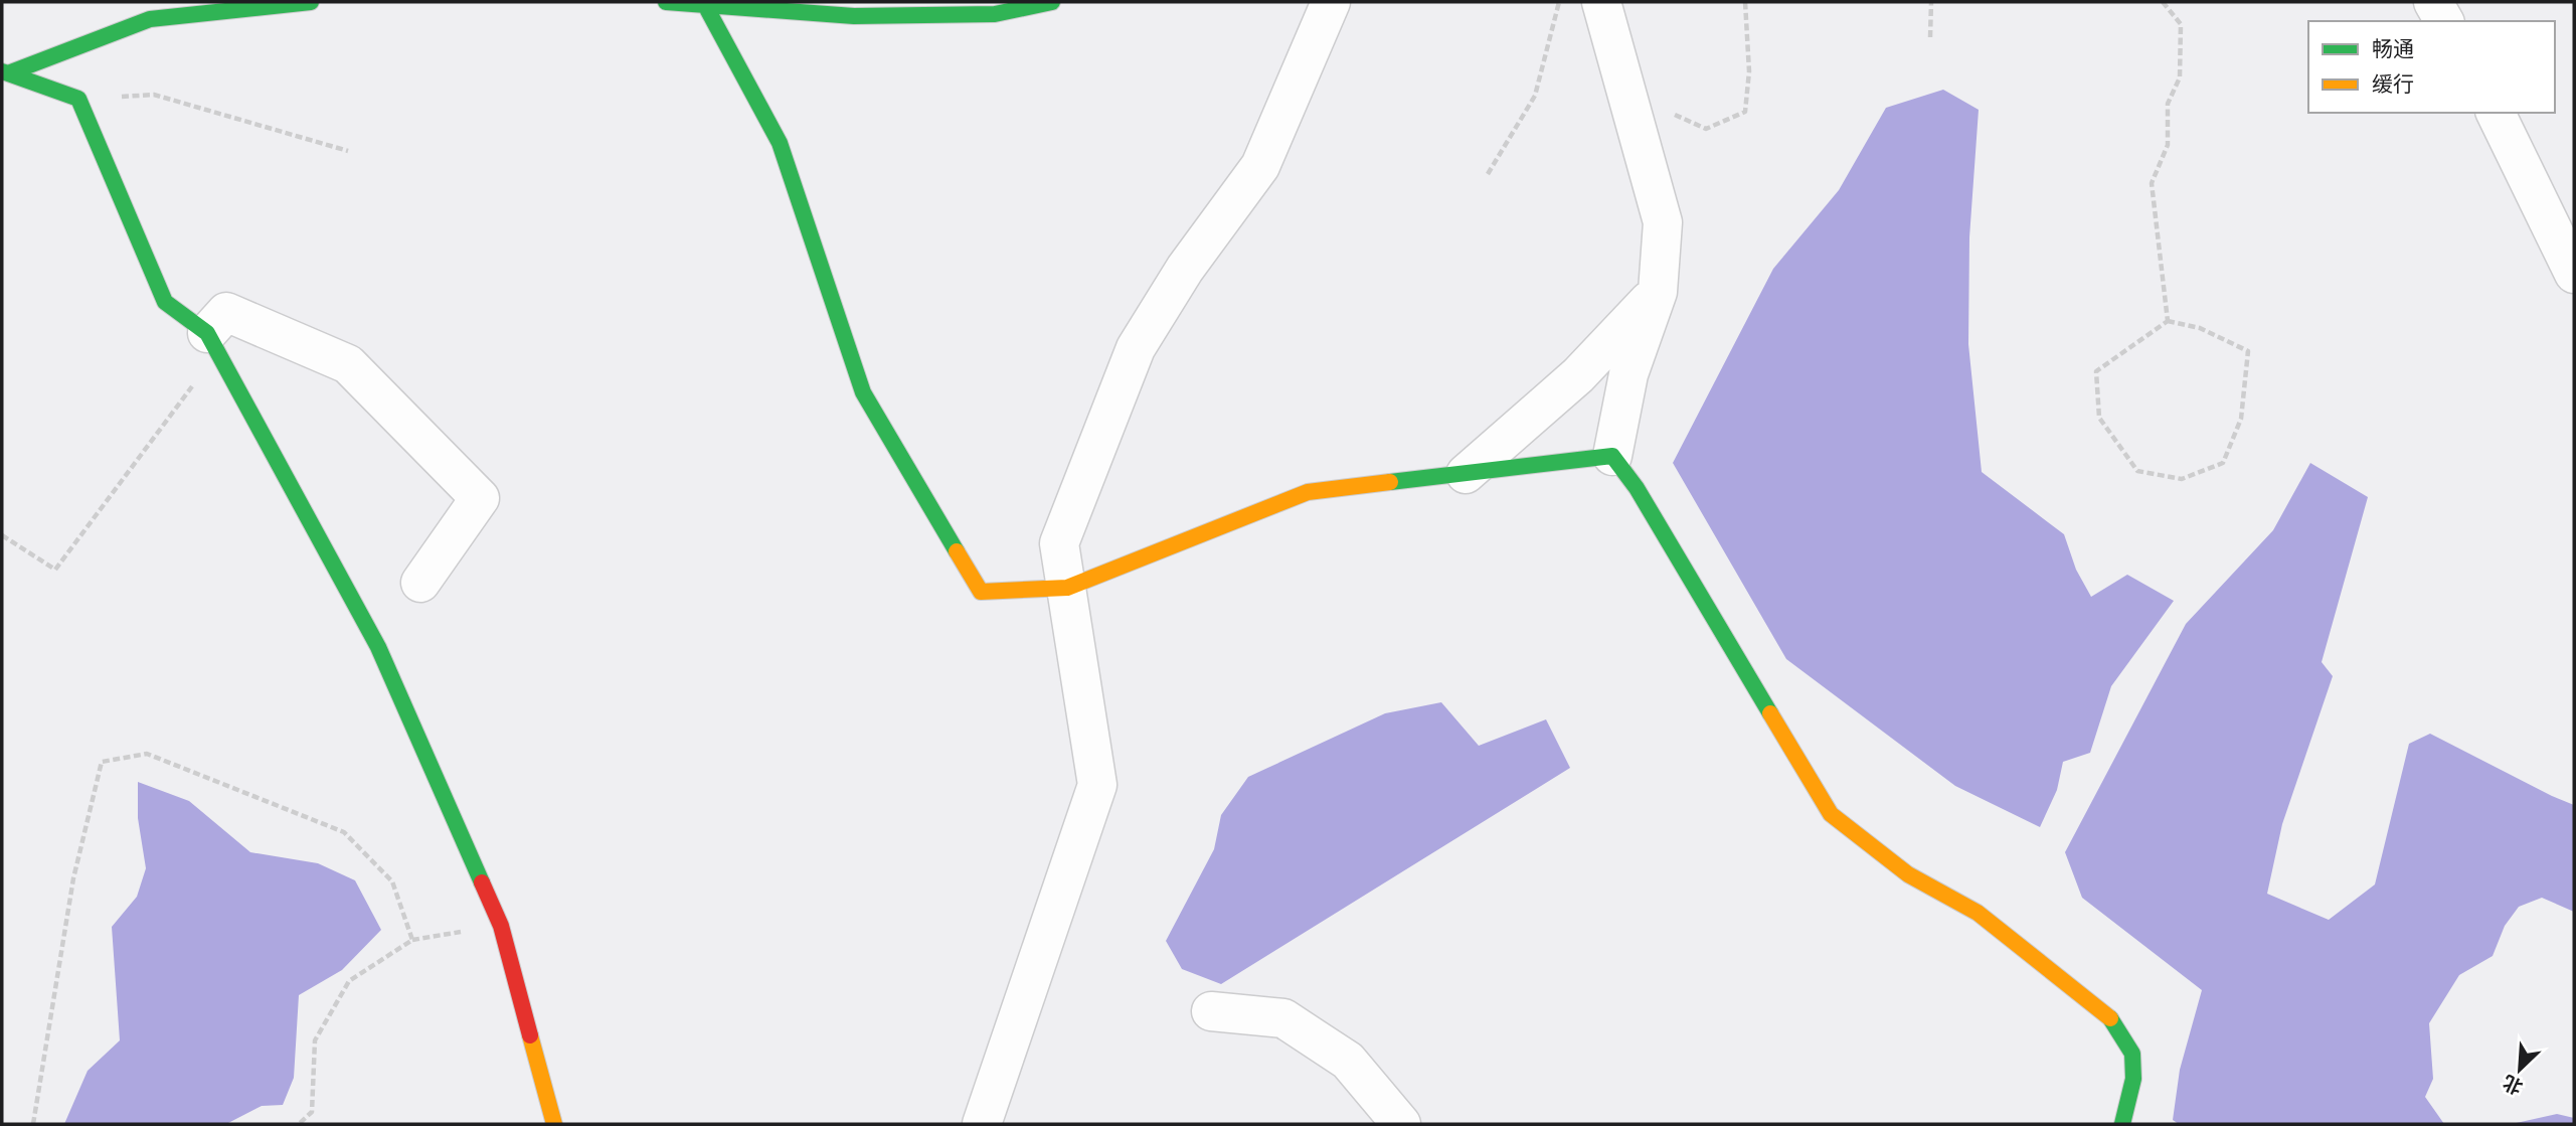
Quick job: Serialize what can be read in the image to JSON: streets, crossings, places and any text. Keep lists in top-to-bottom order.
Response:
{
  "legend": ["畅通", "缓行"],
  "north": "bottom left"
}
